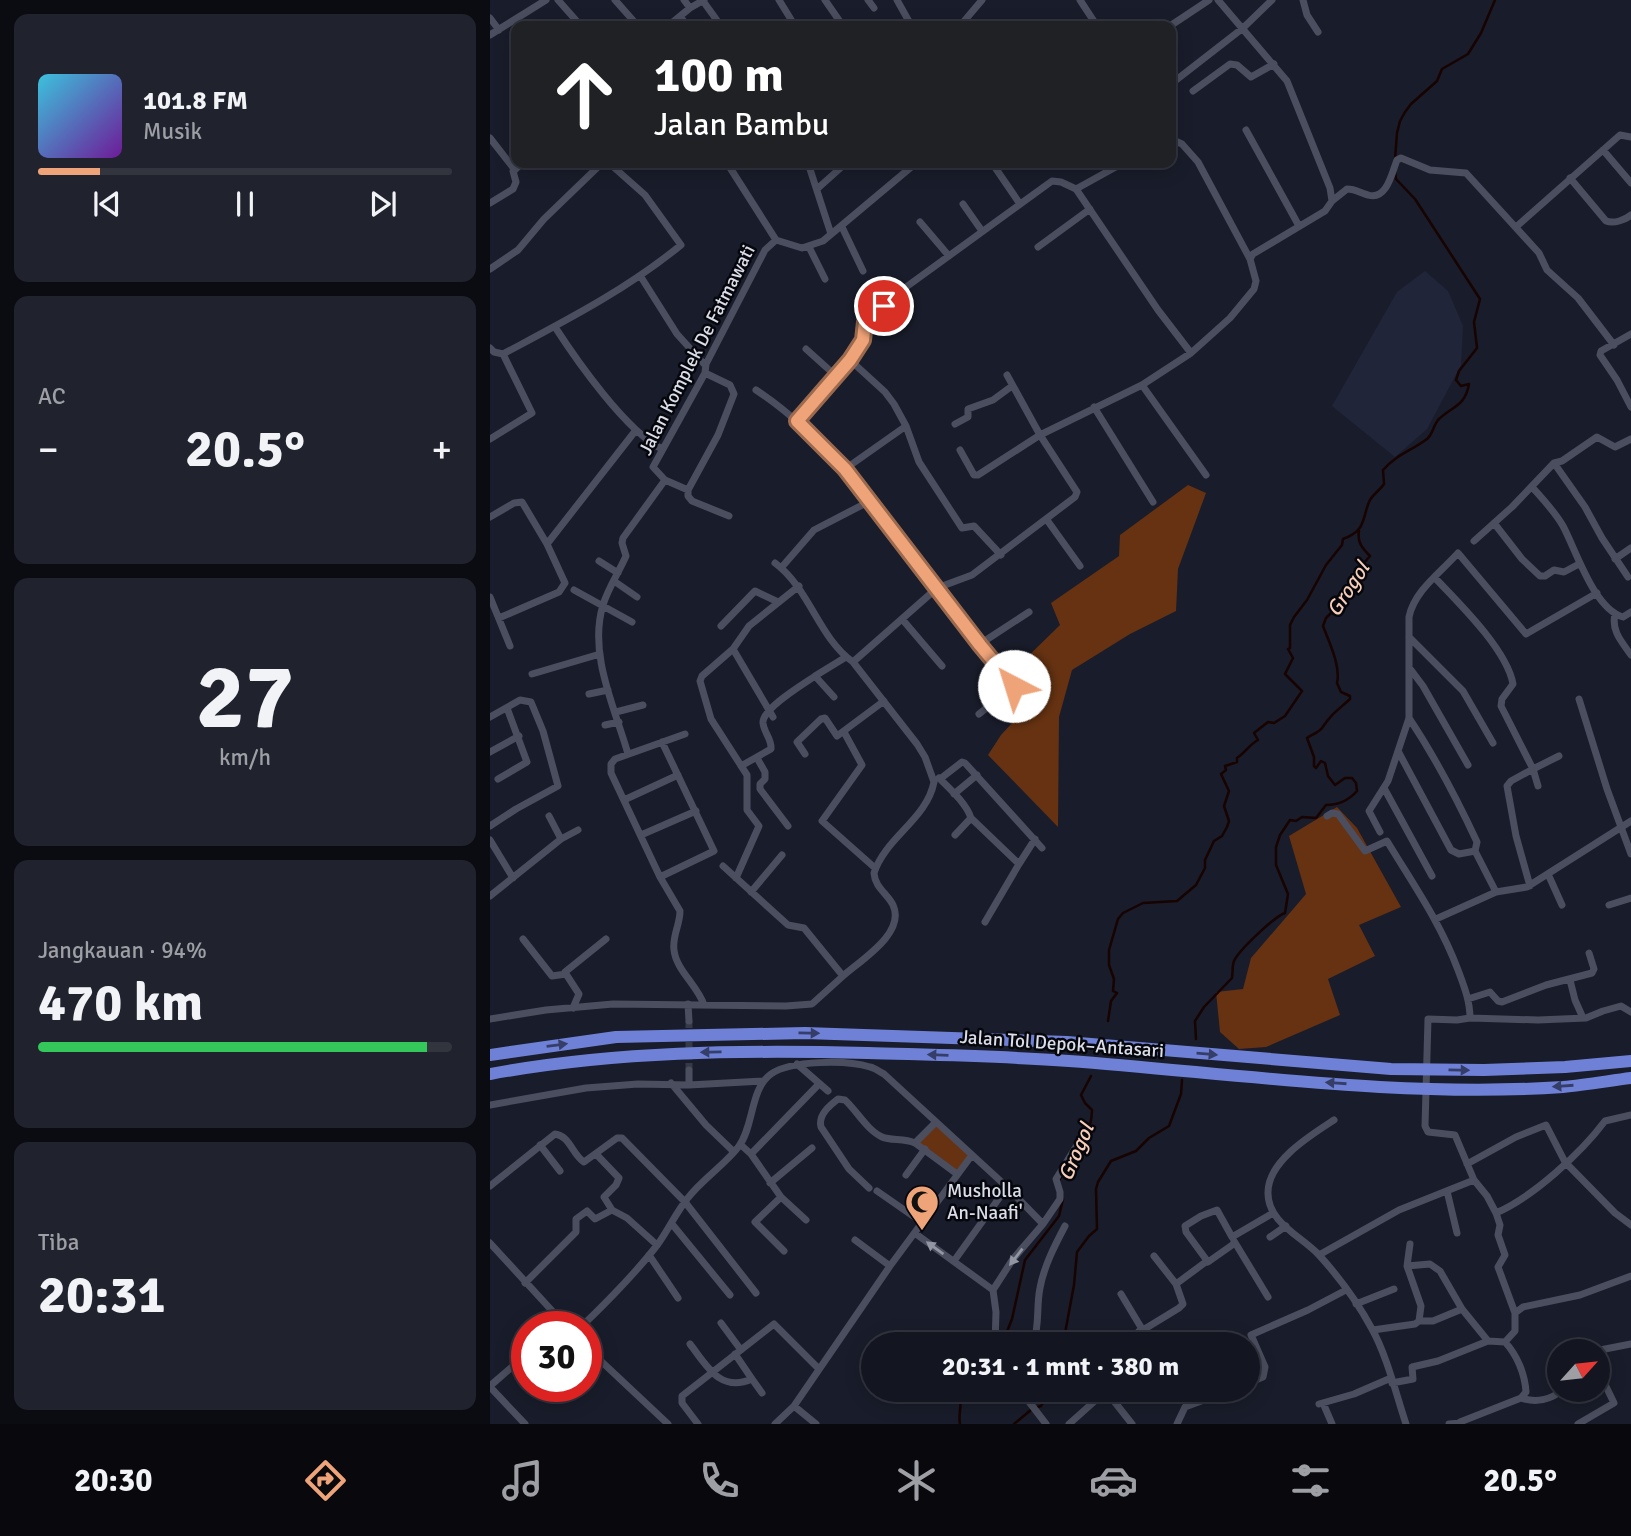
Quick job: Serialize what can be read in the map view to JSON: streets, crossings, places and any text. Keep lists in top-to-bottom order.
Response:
{
  "streets": {
    "highway": ["Jalan Tol Depok–Antasari"],
    "street": ["Jalan Komplek De Fatmawati"]
  },
  "water": ["Grogol"],
  "places": {
    "mosque": ["Musholla An-Naafi'"]
  },
  "north": "top right",
  "page": {
    "turn": ["100 m", "Jalan Bambu"],
    "song": ["101.8 FM", "Musik"],
    "tile": [
      "AC",
      ["27", "km/h"],
      ["Jangkauan · 94%", "470 km"],
      ["Tiba", "20:31"]
    ],
    "heat": ["−", "20.5°", "+"],
    "limit": "30",
    "trip": "20:31 · 1 mnt · 380 m",
    "tabs": ["20:30", "20.5°"]
  }
}
